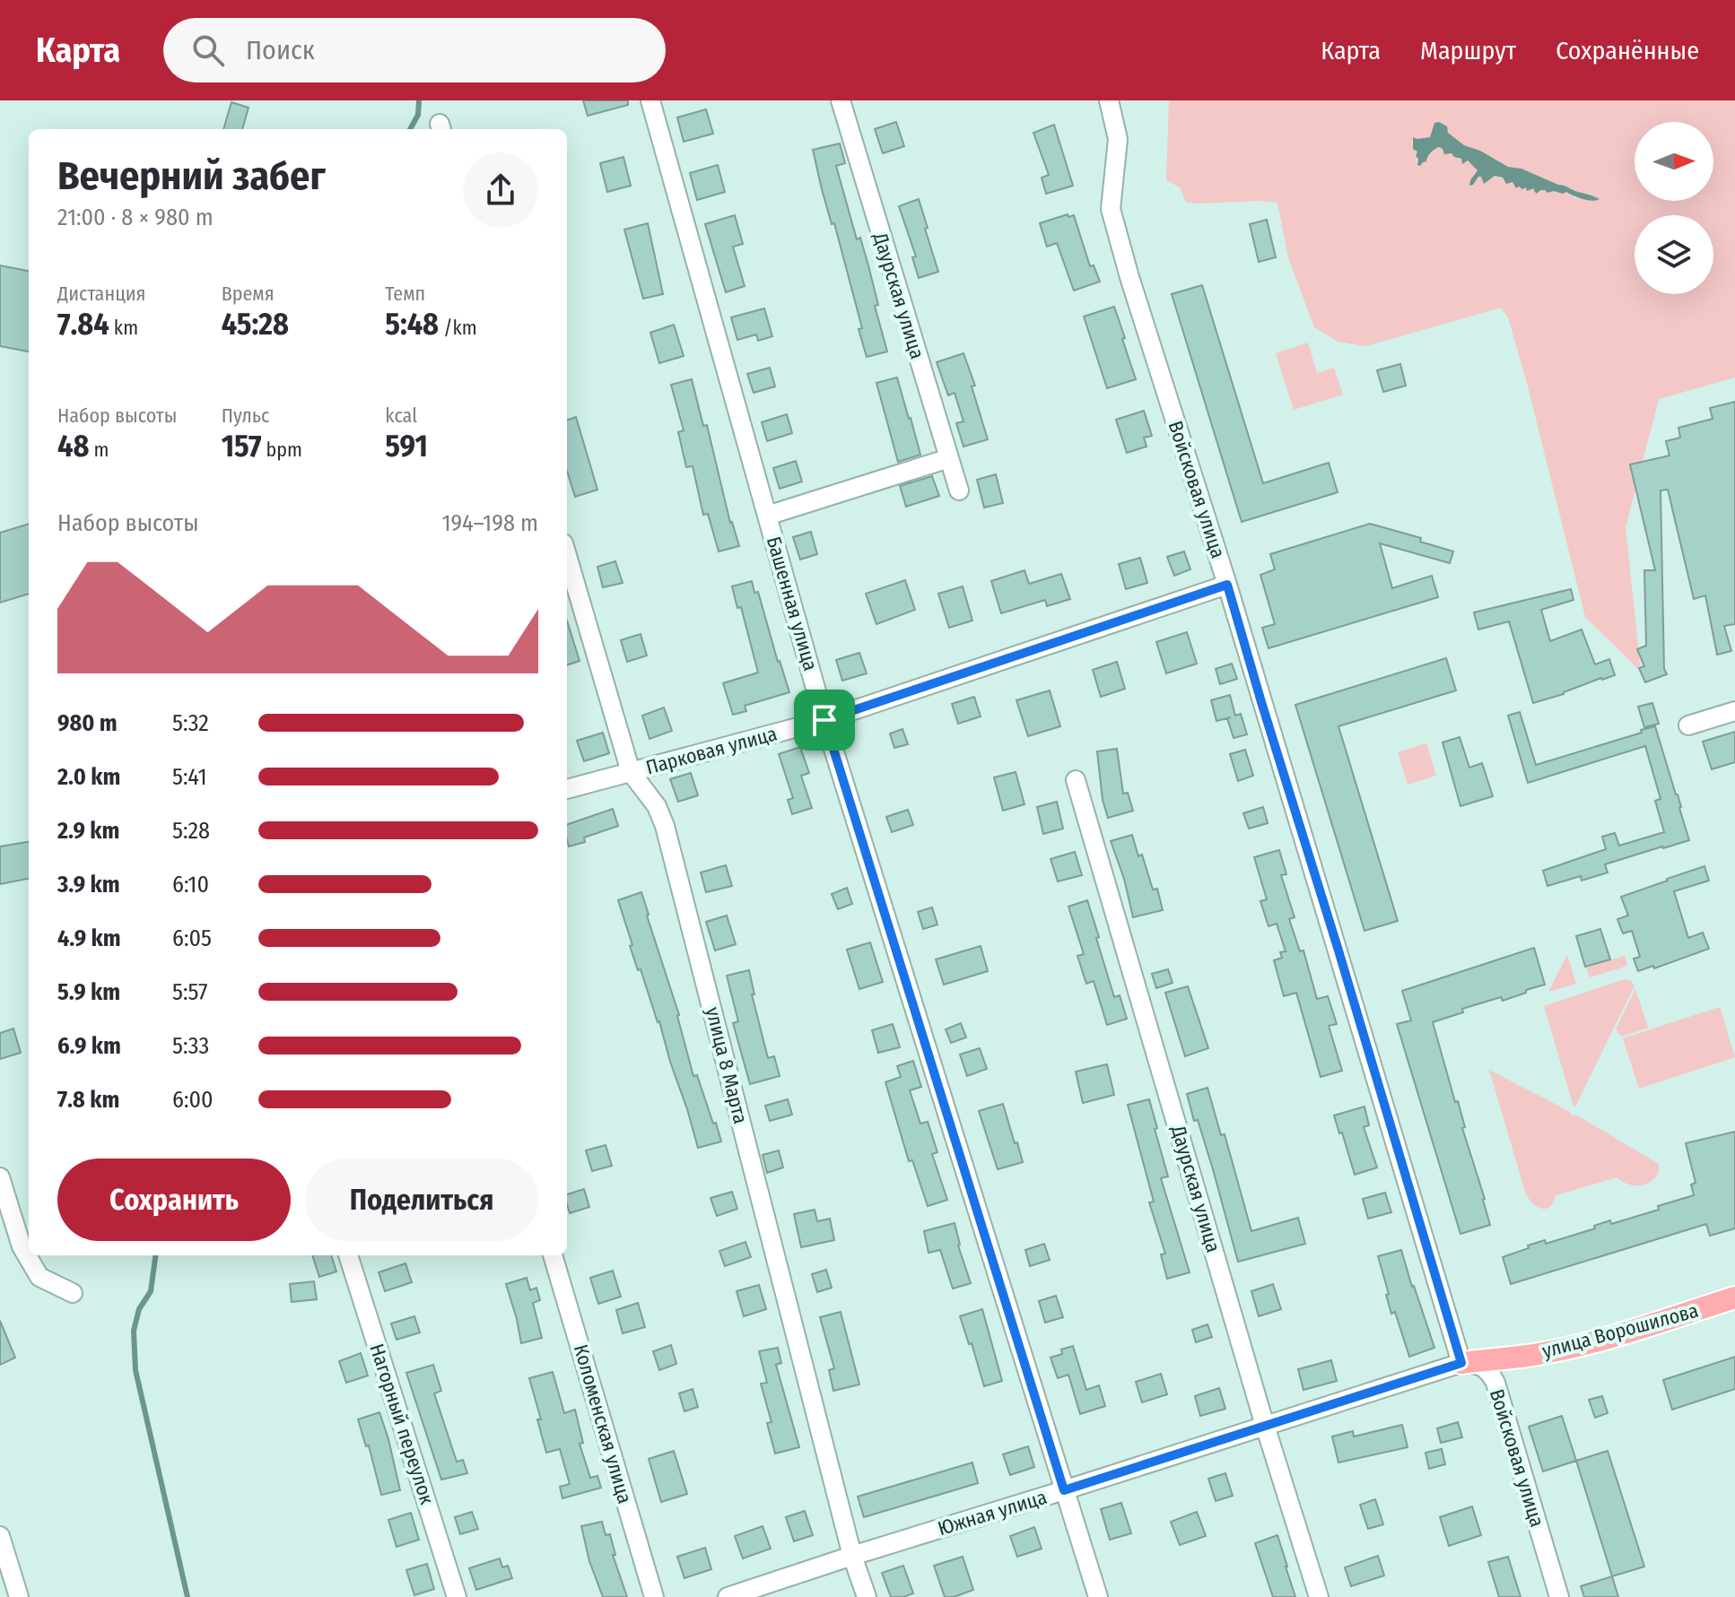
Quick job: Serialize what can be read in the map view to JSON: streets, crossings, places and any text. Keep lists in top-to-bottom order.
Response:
{
  "streets": {
    "main road": ["улица Ворошилова"],
    "street": [
      "Даурская улица",
      "Войсковая улица",
      "Башенная улица",
      "Парковая улица",
      "улица 8 Марта",
      "Нагорный переулок",
      "Коломенская улица",
      "Южная улица"
    ]
  },
  "crossings": [
    ["Даурская улица", "Южная улица"],
    ["Войсковая улица", "Парковая улица"],
    ["Войсковая улица", "улица Ворошилова"],
    ["Войсковая улица", "Южная улица"],
    ["Башенная улица", "Парковая улица"],
    ["Башенная улица", "Южная улица"],
    ["Парковая улица", "улица 8 Марта"],
    ["улица 8 Марта", "Южная улица"],
    ["улица Ворошилова", "Южная улица"]
  ],
  "north": "right",
  "page": {
    "header": "Карта",
    "search": "Поиск",
    "nav": ["Карта", "Маршрут", "Сохранённые"],
    "heading": ["Вечерний забег", "21:00 · 8 × 980 m"],
    "stats": [
      ["Дистанция", "7.84 km"],
      ["Время", "45:28"],
      ["Темп", "5:48 /km"],
      ["Набор высоты", "48 m"],
      ["Пульс", "157 bpm"],
      ["kcal", "591"]
    ],
    "chart": ["Набор высоты", "194–198 m"],
    "list": [
      {
        "name": "980 m",
        "note": "5:32"
      },
      {
        "name": "2.0 km",
        "note": "5:41"
      },
      {
        "name": "2.9 km",
        "note": "5:28"
      },
      {
        "name": "3.9 km",
        "note": "6:10"
      },
      {
        "name": "4.9 km",
        "note": "6:05"
      },
      {
        "name": "5.9 km",
        "note": "5:57"
      },
      {
        "name": "6.9 km",
        "note": "5:33"
      },
      {
        "name": "7.8 km",
        "note": "6:00"
      }
    ],
    "buttons": ["Сохранить", "Поделиться"]
  }
}
